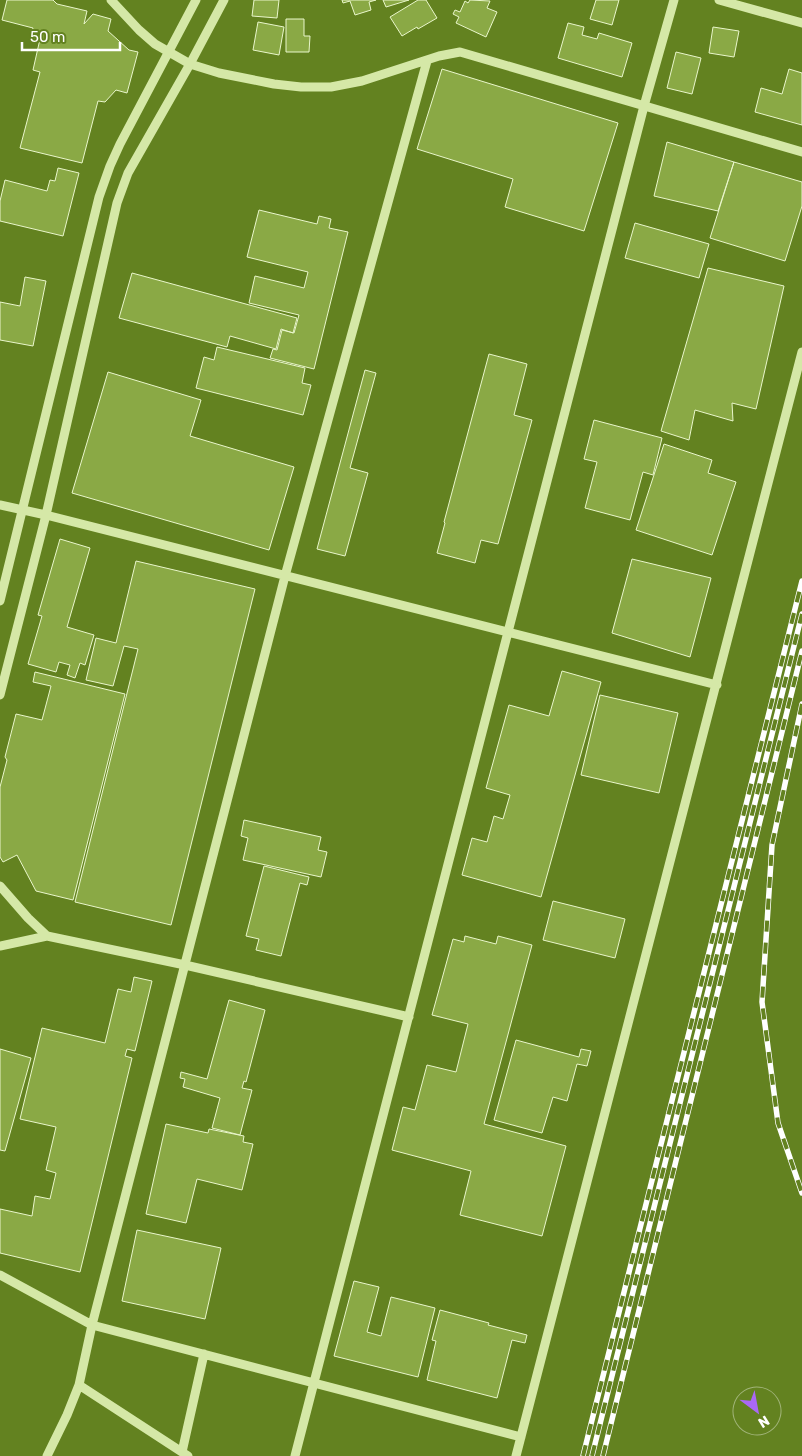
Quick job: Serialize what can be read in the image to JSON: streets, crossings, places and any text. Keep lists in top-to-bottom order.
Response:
{
  "scale_bar": "50 m",
  "north": "bottom right"
}
